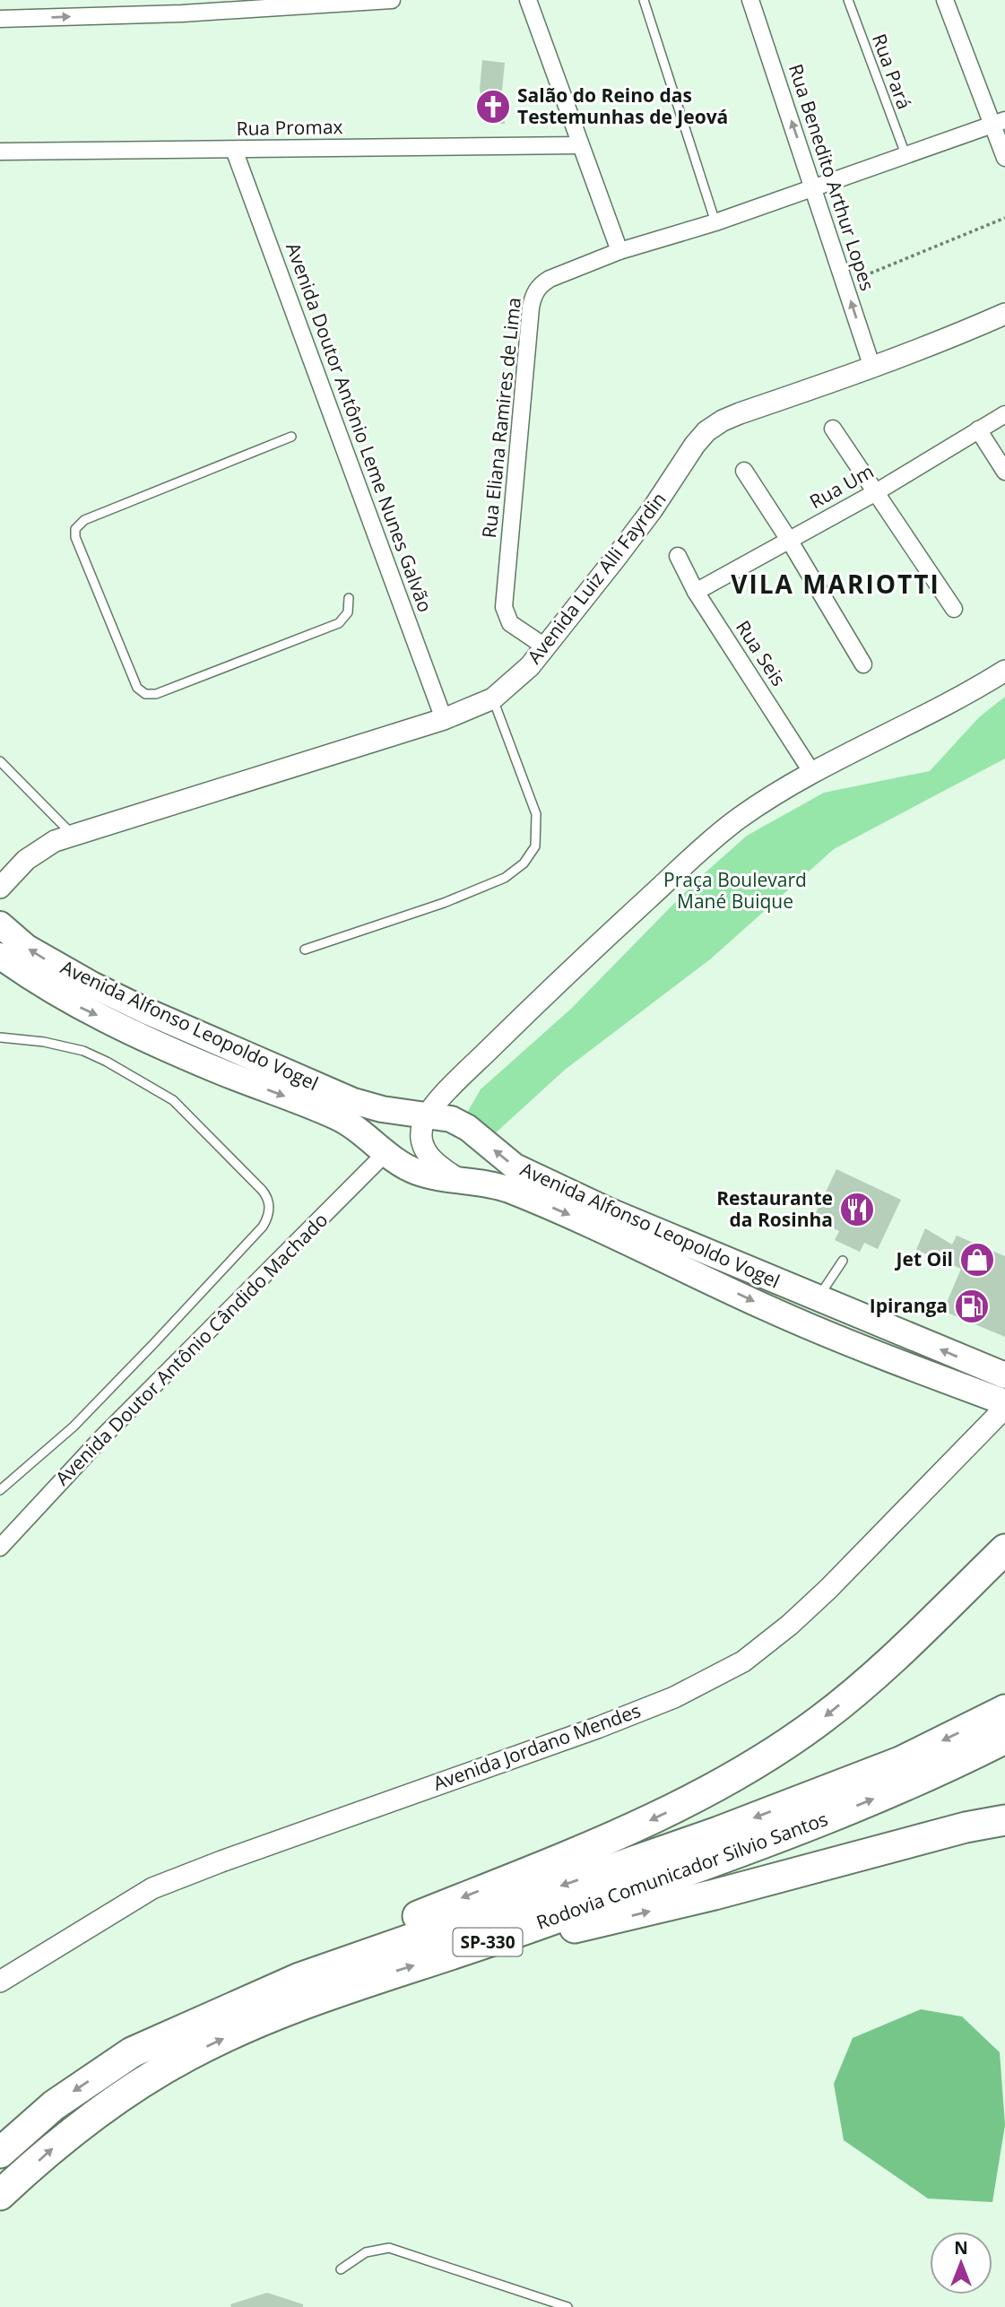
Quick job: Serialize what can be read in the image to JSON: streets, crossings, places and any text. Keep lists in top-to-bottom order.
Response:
{
  "streets": {
    "highway": ["Rodovia Comunicador Silvio Santos", "SP-330"],
    "main road": ["Avenida Alfonso Leopoldo Vogel"],
    "street": [
      "Rua Promax",
      "Rua Benedito Arthur Lopes",
      "Rua Eliana Ramires de Lima",
      "Avenida Doutor Antônio Leme Nunes Galvão",
      "Rua Um",
      "Avenida Luiz Alli Fayrdin",
      "Rua Seis",
      "Avenida Doutor Antônio Cândido Machado",
      "Avenida Jordano Mendes"
    ],
    "lane": ["Rua Pará"]
  },
  "crossings": [
    ["Rua Pará", "Rua Eliana Ramires de Lima"],
    ["Rua Promax", "Avenida Doutor Antônio Leme Nunes Galvão"],
    ["Rua Benedito Arthur Lopes", "Rua Eliana Ramires de Lima"],
    ["Rua Benedito Arthur Lopes", "Avenida Luiz Alli Fayrdin"],
    ["Rua Eliana Ramires de Lima", "Avenida Luiz Alli Fayrdin"],
    ["Avenida Doutor Antônio Leme Nunes Galvão", "Avenida Luiz Alli Fayrdin"],
    ["Rua Um", "Rua Seis"],
    ["Avenida Alfonso Leopoldo Vogel", "Avenida Doutor Antônio Cândido Machado"]
  ],
  "one_way": ["Rua Benedito Arthur Lopes"],
  "districts": ["VILA MARIOTTI"],
  "parks": ["Praça Boulevard Mané Buique"],
  "places": {
    "church": ["Salão do Reino das Testemunhas de Jeová"],
    "restaurant": ["Restaurante da Rosinha"],
    "shop": ["Jet Oil"],
    "fuel station": ["Ipiranga"]
  },
  "north": "top"
}
